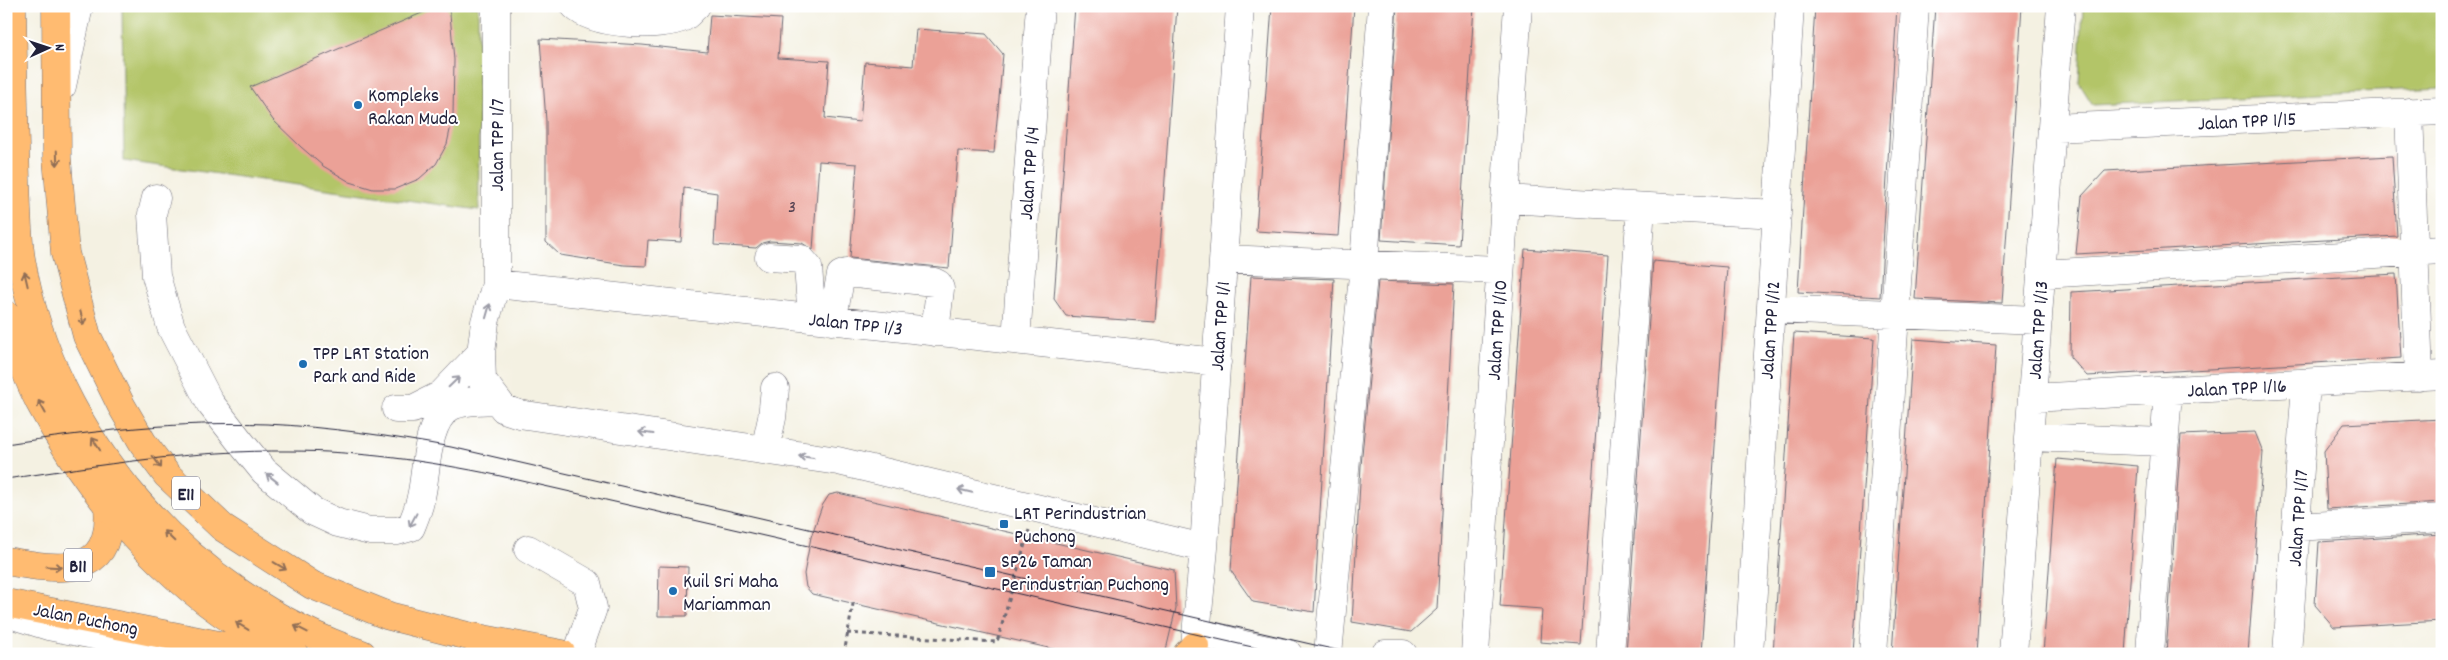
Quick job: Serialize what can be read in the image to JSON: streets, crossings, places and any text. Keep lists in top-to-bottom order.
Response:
{
  "streets": {
    "main road": ["E11", "B11", "Jalan Puchong"],
    "street": [
      "Jalan TPP 1/15",
      "Jalan TPP 1/7",
      "Jalan TPP 1/4",
      "Jalan TPP 1/3",
      "Jalan TPP 1/1",
      "Jalan TPP 1/10",
      "Jalan TPP 1/12",
      "Jalan TPP 1/13",
      "Jalan TPP 1/16",
      "Jalan TPP 1/17"
    ]
  },
  "crossings": [
    ["Jalan TPP 1/15", "Jalan TPP 1/13"],
    ["Jalan TPP 1/7", "Jalan TPP 1/3"],
    ["Jalan TPP 1/4", "Jalan TPP 1/3"],
    ["Jalan TPP 1/3", "Jalan TPP 1/1"],
    ["Jalan TPP 1/13", "Jalan TPP 1/16"],
    ["Jalan TPP 1/16", "Jalan TPP 1/17"]
  ],
  "places": {
    "other": ["Kompleks Rakan Muda", "TPP LRT Station Park and Ride", "Kuil Sri Maha Mariamman"],
    "transit": ["LRT Perindustrian Puchong", "SP26 Taman Perindustrian Puchong"]
  },
  "house_numbers": ["3"],
  "north": "right"
}
